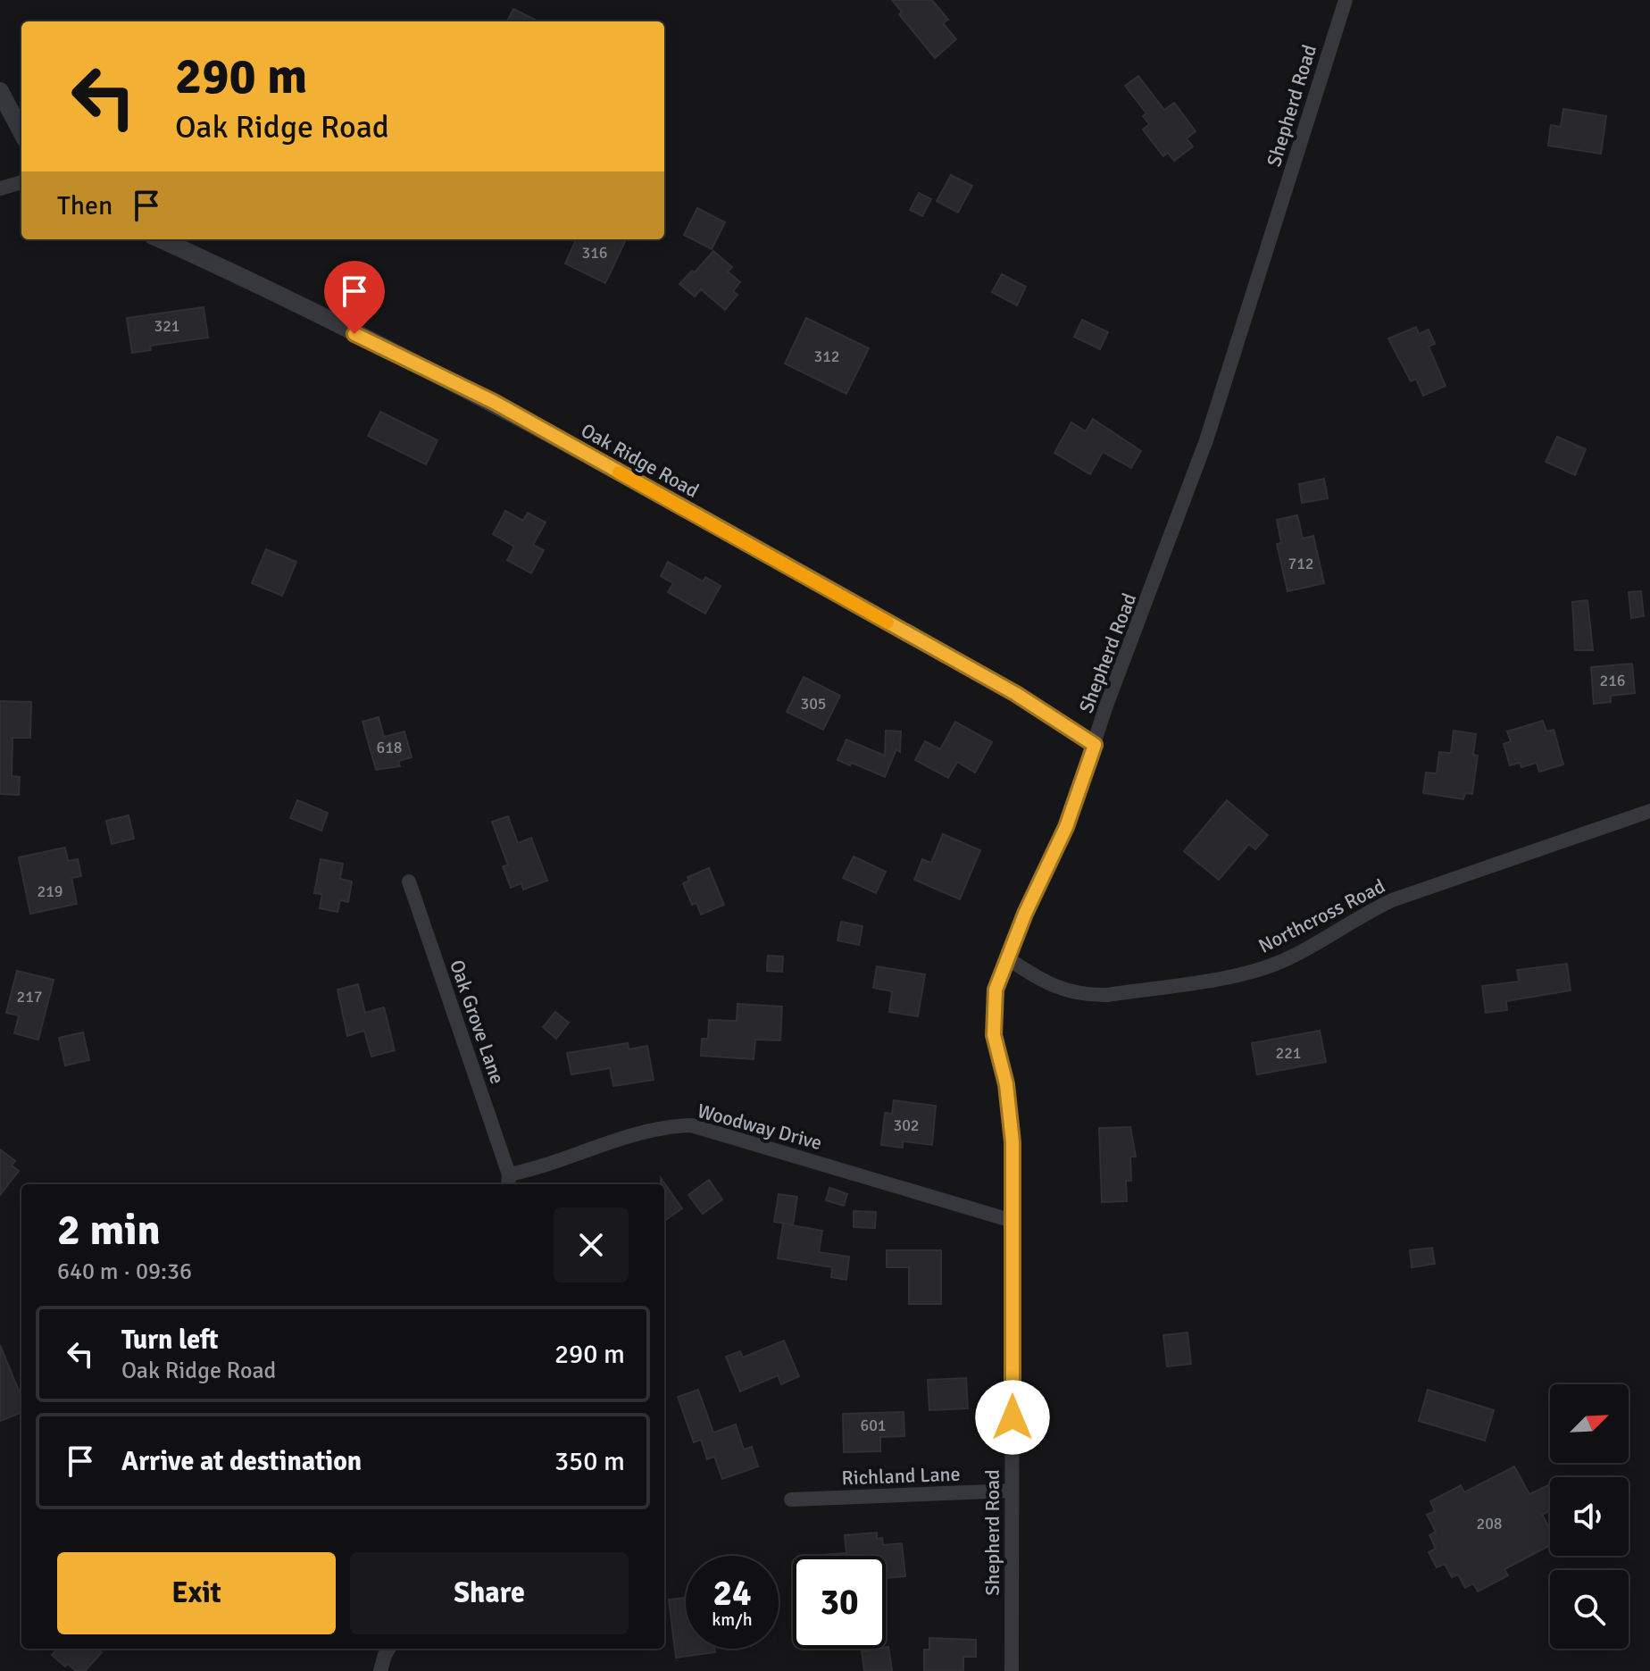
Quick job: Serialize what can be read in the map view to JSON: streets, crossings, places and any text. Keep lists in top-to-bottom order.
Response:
{
  "streets": {
    "street": [
      "Shepherd Road",
      "Oak Ridge Road",
      "Northcross Road",
      "Oak Grove Lane",
      "Woodway Drive",
      "Richland Lane"
    ]
  },
  "crossings": [
    ["Shepherd Road", "Oak Ridge Road"],
    ["Shepherd Road", "Northcross Road"],
    ["Shepherd Road", "Woodway Drive"],
    ["Shepherd Road", "Richland Lane"],
    ["Oak Grove Lane", "Woodway Drive"]
  ],
  "house_numbers": [
    "316",
    "321",
    "312",
    "712",
    "216",
    "305",
    "618",
    "219",
    "217",
    "221",
    "302",
    "601",
    "208"
  ],
  "north": "top right",
  "page": {
    "turn": ["290 m", "Oak Ridge Road"],
    "then": "Then",
    "heading": ["2 min", "640 m · 09:36"],
    "list": [
      {
        "name": "Turn left",
        "note": "Oak Ridge Road",
        "value": "290 m"
      },
      {
        "name": "Arrive at destination",
        "value": "350 m"
      }
    ],
    "buttons": ["Exit", "Share"],
    "speed": "24 km/h",
    "limit": "30"
  }
}
